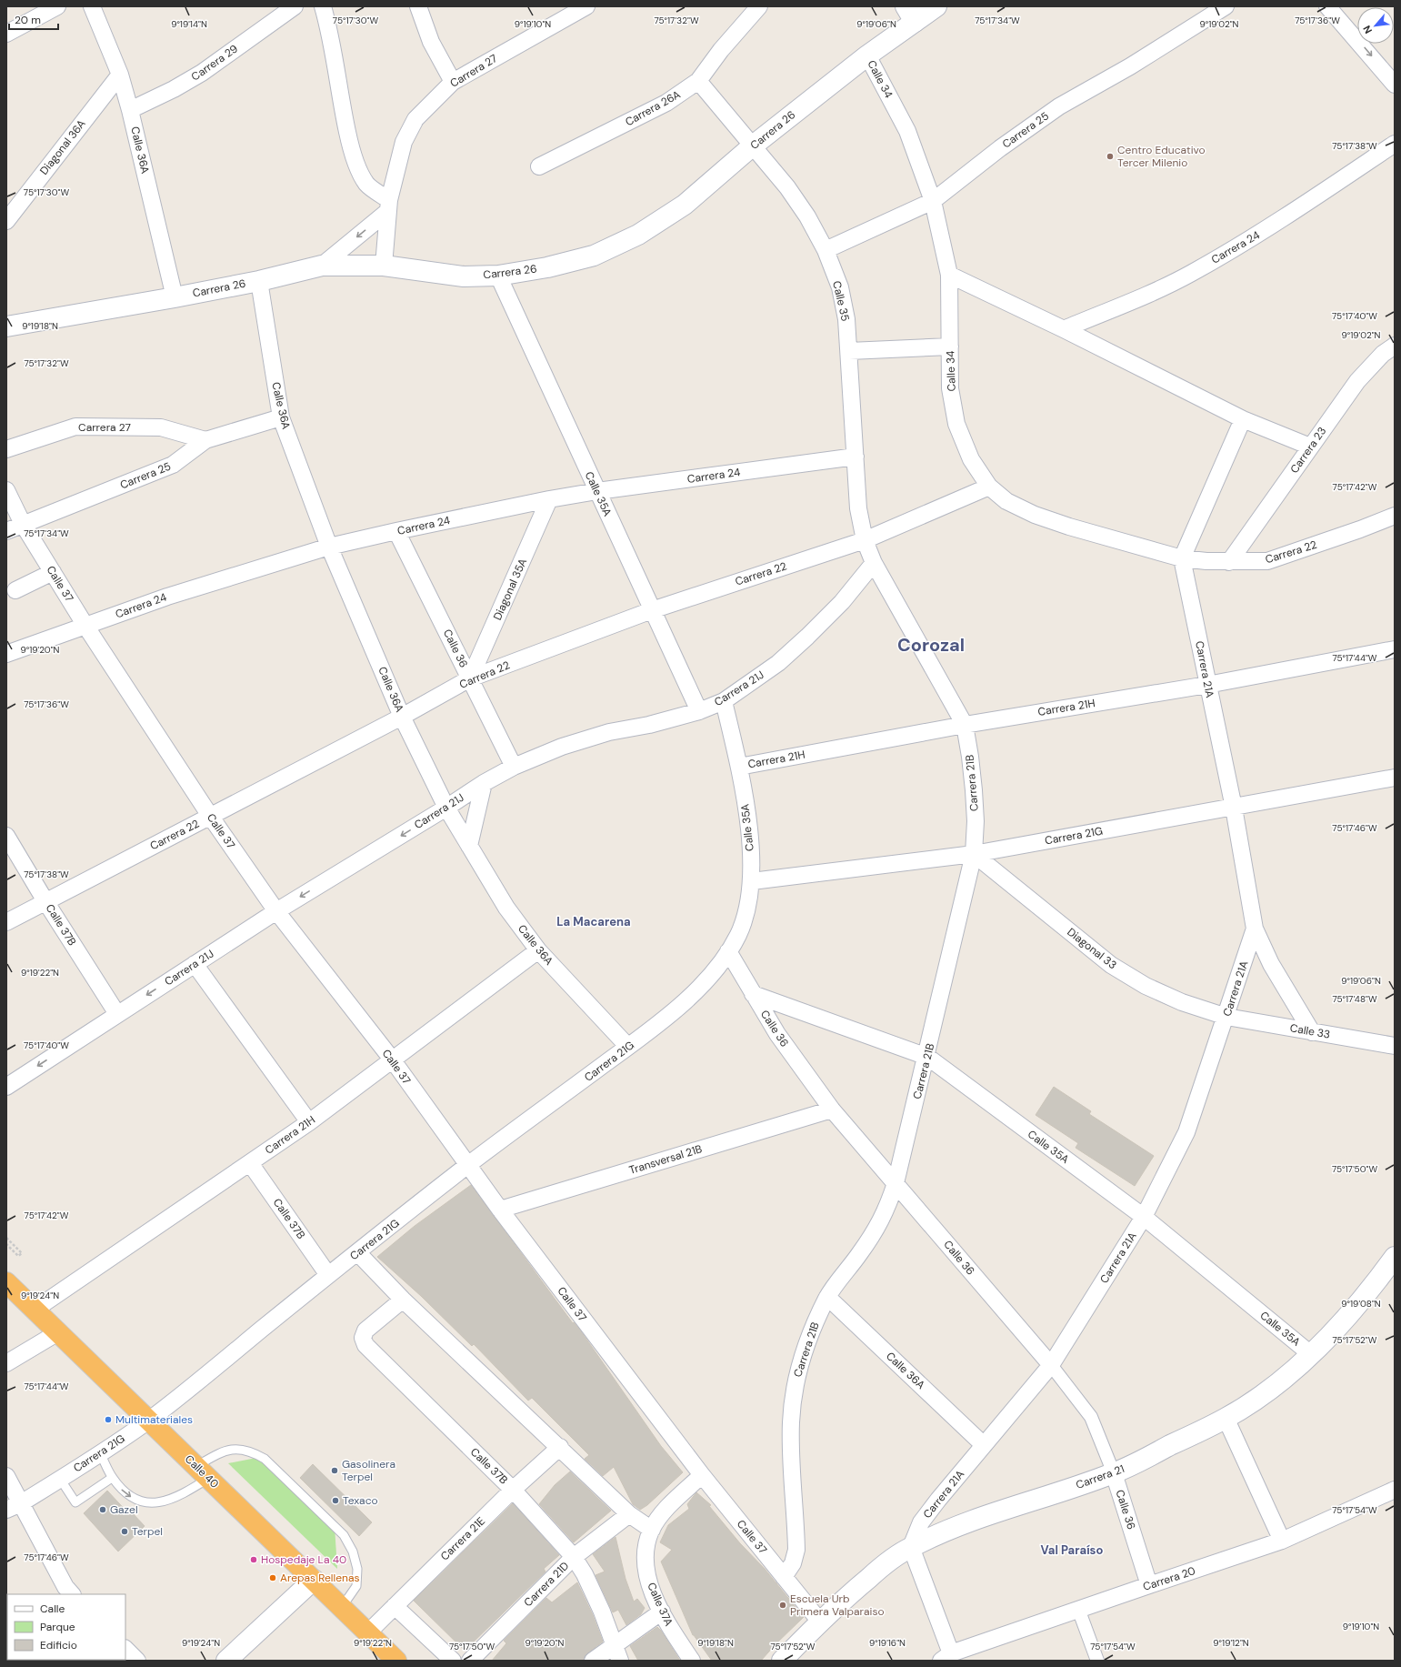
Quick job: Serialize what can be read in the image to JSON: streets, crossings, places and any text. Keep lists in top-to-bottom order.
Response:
{
  "streets": {
    "highway": ["Calle 40"],
    "main road": ["Carrera 26", "Carrera 21"],
    "street": [
      "Carrera 29",
      "Carrera 27",
      "Calle 34",
      "Carrera 26A",
      "Carrera 25",
      "Diagonal 36A",
      "Calle 36A",
      "Carrera 24",
      "Calle 35",
      "Carrera 23",
      "Calle 35A",
      "Carrera 22",
      "Calle 37",
      "Diagonal 35A",
      "Calle 36",
      "Carrera 21A",
      "Carrera 21J",
      "Carrera 21H",
      "Carrera 21B",
      "Carrera 21G",
      "Calle 37B",
      "Diagonal 33",
      "Calle 33",
      "Transversal 21B",
      "Carrera 21E",
      "Carrera 20",
      "Carrera 21D",
      "Calle 37A"
    ]
  },
  "crossings": [
    ["Carrera 29", "Calle 36A"],
    ["Carrera 27", "Carrera 26"],
    ["Carrera 27", "Carrera 25"],
    ["Calle 34", "Carrera 26"],
    ["Calle 34", "Carrera 25"],
    ["Calle 34", "Carrera 22"],
    ["Calle 34", "Carrera 21A"],
    ["Carrera 26A", "Calle 35"],
    ["Carrera 26", "Calle 36A"],
    ["Carrera 26", "Calle 35"],
    ["Carrera 26", "Calle 35A"],
    ["Carrera 25", "Calle 36A"],
    ["Carrera 25", "Calle 35"],
    ["Carrera 25", "Calle 37"],
    ["Diagonal 36A", "Calle 36A"],
    ["Calle 36A", "Carrera 24"],
    ["Calle 36A", "Carrera 22"],
    ["Calle 36A", "Carrera 21A"],
    ["Calle 36A", "Carrera 21J"],
    ["Calle 36A", "Carrera 21H"],
    ["Calle 36A", "Carrera 21B"],
    ["Calle 36A", "Carrera 21G"],
    ["Carrera 24", "Calle 35"],
    ["Carrera 24", "Calle 35A"],
    ["Carrera 24", "Calle 37"],
    ["Carrera 24", "Diagonal 35A"],
    ["Carrera 24", "Calle 36"],
    ["Calle 35", "Carrera 22"],
    ["Calle 35", "Carrera 21J"],
    ["Calle 35", "Carrera 21B"],
    ["Carrera 23", "Carrera 22"],
    ["Calle 35A", "Carrera 22"],
    ["Calle 35A", "Calle 36"],
    ["Calle 35A", "Carrera 21A"],
    ["Calle 35A", "Carrera 21J"],
    ["Calle 35A", "Carrera 21H"],
    ["Calle 35A", "Carrera 21B"],
    ["Calle 35A", "Carrera 21G"],
    ["Calle 35A", "Carrera 21"],
    ["Carrera 22", "Calle 37"],
    ["Carrera 22", "Diagonal 35A"],
    ["Carrera 22", "Calle 36"],
    ["Carrera 22", "Carrera 21A"],
    ["Carrera 22", "Calle 37B"],
    ["Calle 37", "Carrera 21J"],
    ["Calle 37", "Carrera 21H"],
    ["Calle 37", "Carrera 21B"],
    ["Calle 37", "Carrera 21G"],
    ["Calle 37", "Transversal 21B"],
    ["Calle 37", "Carrera 21"],
    ["Calle 37", "Calle 37A"],
    ["Diagonal 35A", "Calle 36"],
    ["Calle 36", "Carrera 21A"],
    ["Calle 36", "Carrera 21J"],
    ["Calle 36", "Carrera 21B"],
    ["Calle 36", "Carrera 21G"],
    ["Calle 36", "Transversal 21B"],
    ["Calle 36", "Carrera 21"],
    ["Calle 36", "Carrera 20"],
    ["Carrera 21A", "Carrera 21H"],
    ["Carrera 21A", "Carrera 21G"],
    ["Carrera 21A", "Diagonal 33"],
    ["Carrera 21A", "Calle 33"],
    ["Carrera 21A", "Carrera 21"],
    ["Carrera 21J", "Carrera 21B"],
    ["Carrera 21J", "Calle 37B"],
    ["Carrera 21H", "Carrera 21B"],
    ["Carrera 21H", "Calle 37B"],
    ["Carrera 21H", "Calle 40"],
    ["Carrera 21B", "Carrera 21G"],
    ["Carrera 21B", "Diagonal 33"],
    ["Carrera 21G", "Calle 37B"],
    ["Carrera 21G", "Diagonal 33"],
    ["Carrera 21G", "Calle 40"],
    ["Calle 37B", "Carrera 21E"],
    ["Calle 37B", "Carrera 21D"],
    ["Diagonal 33", "Calle 33"],
    ["Calle 40", "Carrera 21E"]
  ],
  "one_way": ["Carrera 21J"],
  "districts": ["Corozal", "La Macarena", "Val Paraíso"],
  "places": [
    "Centro Educativo Tercer Milenio",
    "Multimateriales",
    "Gasolinera Terpel",
    "Texaco",
    "Gazel",
    "Terpel",
    "Hospedaje La 40",
    "Arepas Rellenas",
    "Escuela Urb Primera Valparaiso"
  ],
  "legend": ["Calle", "Parque", "Edificio"],
  "scale_bar": "20 m",
  "north": "bottom left",
  "coordinates": [
    "75°17'32\"W",
    "75°17'36\"W",
    "75°17'30\"W",
    "75°17'34\"W",
    "9°19'10\"N",
    "9°19'02\"N",
    "9°19'14\"N",
    "9°19'06\"N",
    "75°17'38\"W",
    "75°17'40\"W",
    "9°19'18\"N",
    "75°17'42\"W",
    "9°19'20\"N",
    "75°17'44\"W",
    "75°17'46\"W",
    "9°19'22\"N",
    "75°17'48\"W",
    "75°17'50\"W",
    "9°19'24\"N",
    "9°19'08\"N",
    "75°17'52\"W",
    "75°17'54\"W",
    "9°19'16\"N",
    "9°19'12\"N"
  ]
}
